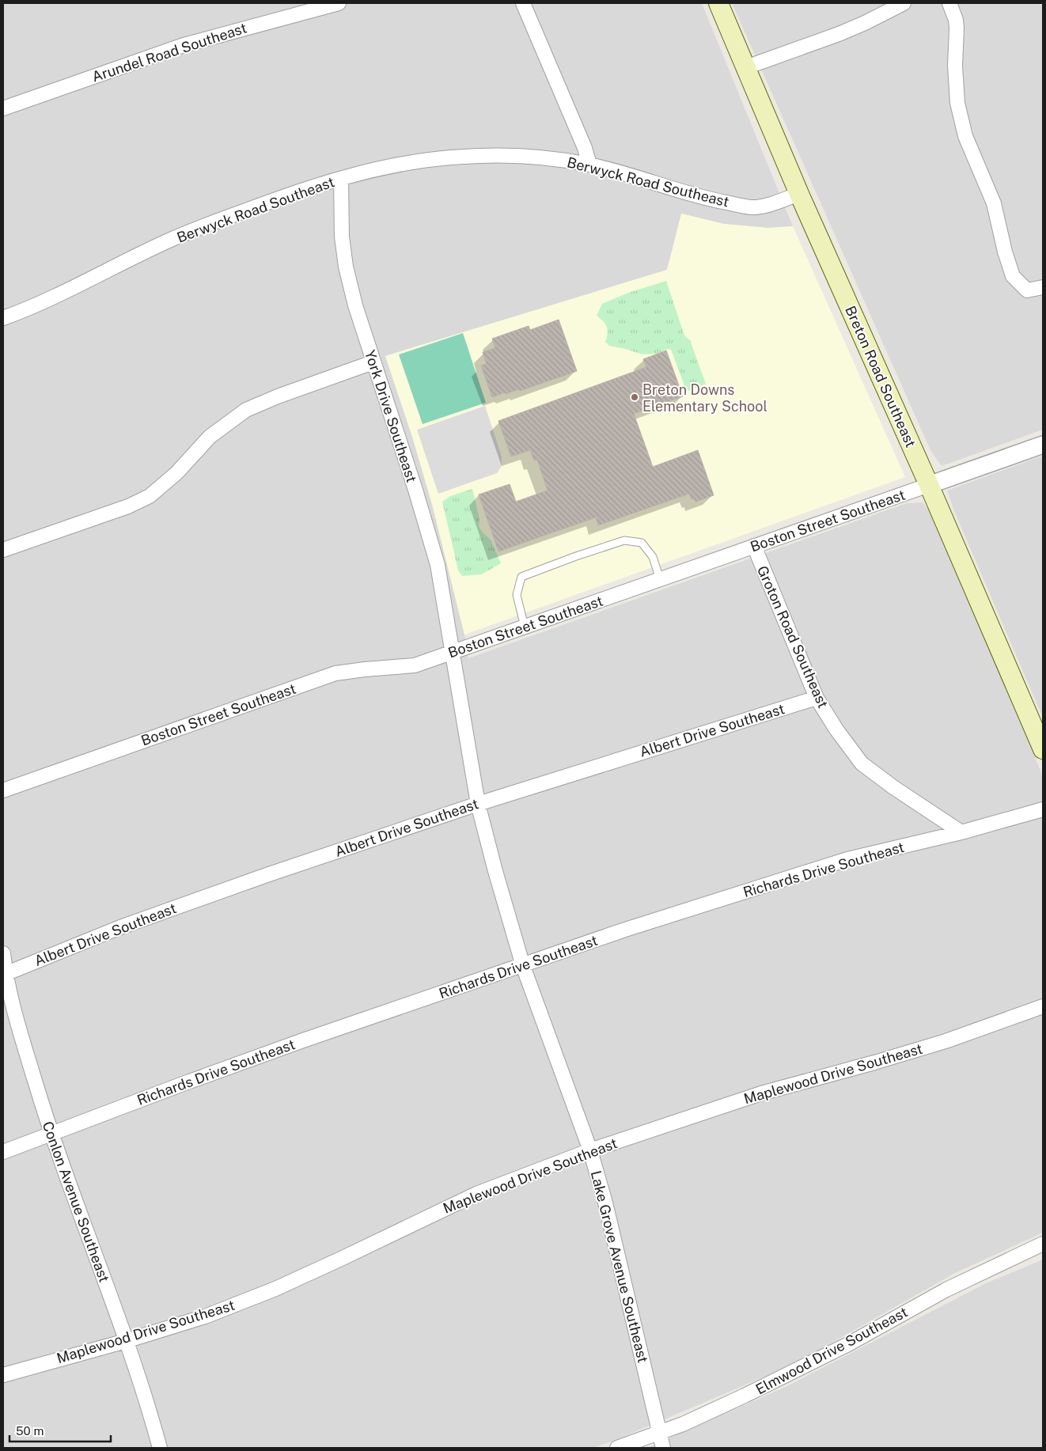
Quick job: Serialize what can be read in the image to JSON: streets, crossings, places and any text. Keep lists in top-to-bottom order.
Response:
{
  "streets": {
    "main road": ["Breton Road Southeast"],
    "street": [
      "Arundel Road Southeast",
      "Berwyck Road Southeast",
      "York Drive Southeast",
      "Boston Street Southeast",
      "Groton Road Southeast",
      "Albert Drive Southeast",
      "Richards Drive Southeast",
      "Maplewood Drive Southeast",
      "Conlon Avenue Southeast",
      "Lake Grove Avenue Southeast",
      "Elmwood Drive Southeast"
    ]
  },
  "crossings": [
    ["Berwyck Road Southeast", "Breton Road Southeast"],
    ["Berwyck Road Southeast", "York Drive Southeast"],
    ["Breton Road Southeast", "Boston Street Southeast"],
    ["York Drive Southeast", "Boston Street Southeast"],
    ["York Drive Southeast", "Lake Grove Avenue Southeast"],
    ["Boston Street Southeast", "Groton Road Southeast"],
    ["Boston Street Southeast", "Lake Grove Avenue Southeast"],
    ["Groton Road Southeast", "Albert Drive Southeast"],
    ["Groton Road Southeast", "Richards Drive Southeast"],
    ["Albert Drive Southeast", "Conlon Avenue Southeast"],
    ["Albert Drive Southeast", "Lake Grove Avenue Southeast"],
    ["Richards Drive Southeast", "Conlon Avenue Southeast"],
    ["Richards Drive Southeast", "Lake Grove Avenue Southeast"],
    ["Maplewood Drive Southeast", "Conlon Avenue Southeast"],
    ["Maplewood Drive Southeast", "Lake Grove Avenue Southeast"],
    ["Lake Grove Avenue Southeast", "Elmwood Drive Southeast"]
  ],
  "places": ["Breton Downs Elementary School"],
  "scale_bar": "50 m"
}
